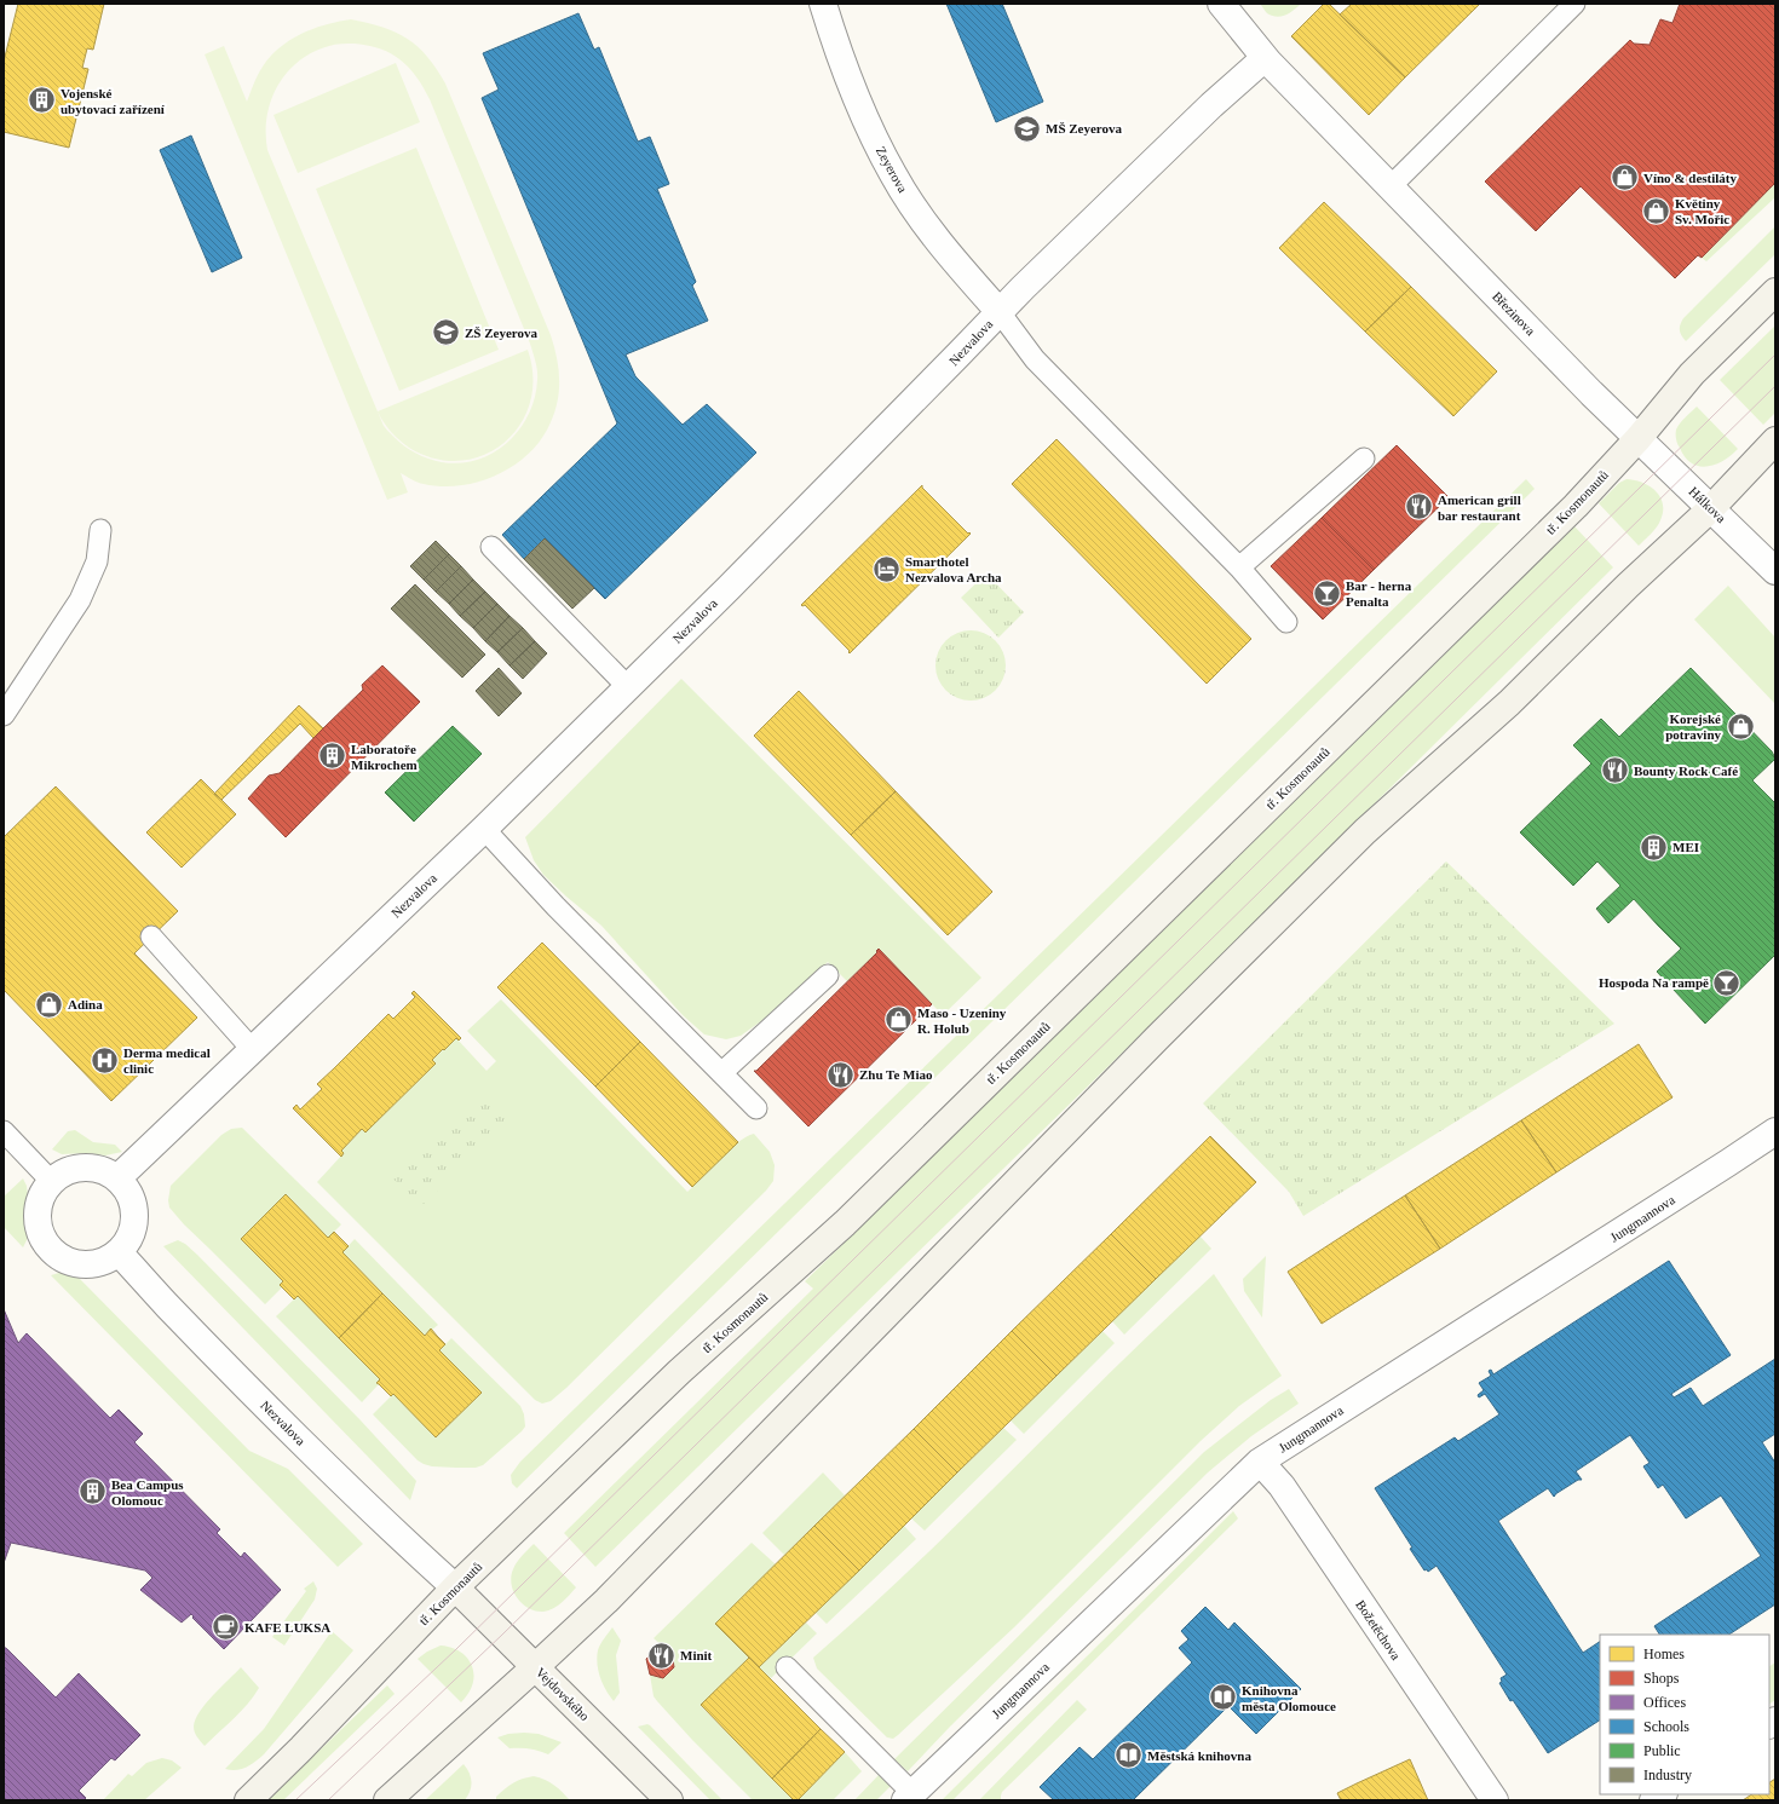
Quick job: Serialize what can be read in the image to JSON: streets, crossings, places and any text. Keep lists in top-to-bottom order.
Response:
{
  "streets": {
    "street": [
      "Zeyerova",
      "Březinova",
      "Nezvalova",
      "tř. Kosmonautů",
      "Hálkova",
      "Jungmannova",
      "Božetěchova",
      "Vejdovského"
    ]
  },
  "crossings": [
    ["Zeyerova", "Nezvalova"],
    ["Březinova", "Nezvalova"],
    ["Březinova", "tř. Kosmonautů"],
    ["Březinova", "Hálkova"],
    ["Nezvalova", "tř. Kosmonautů"],
    ["Nezvalova", "Vejdovského"],
    ["tř. Kosmonautů", "Hálkova"],
    ["tř. Kosmonautů", "Vejdovského"],
    ["Jungmannova", "Božetěchova"]
  ],
  "places": {
    "building": [
      "Vojenské ubytovací zařízení",
      "Laboratoře Mikrochem",
      "MEI",
      "Bea Campus Olomouc"
    ],
    "school or university": ["MŠ Zeyerova", "ZŠ Zeyerova"],
    "shop": [
      "Víno & destiláty",
      "Květiny Sv. Mořic",
      "Korejské potraviny",
      "Adina",
      "Maso - Uzeniny R. Holub"
    ],
    "restaurant": [
      "American grill bar restaurant",
      "Bounty Rock Café",
      "Zhu Te Miao",
      "Minit"
    ],
    "hotel": ["Smarthotel Nezvalova Archa"],
    "bar": ["Bar - herna Penalta", "Hospoda Na rampě"],
    "hospital": ["Derma medical clinic"],
    "cafe": ["KAFE LUKSA"],
    "library": ["Knihovna města Olomouce", "Městská knihovna"]
  },
  "legend": [
    "Homes",
    "Shops",
    "Offices",
    "Schools",
    "Public",
    "Industry"
  ]
}
